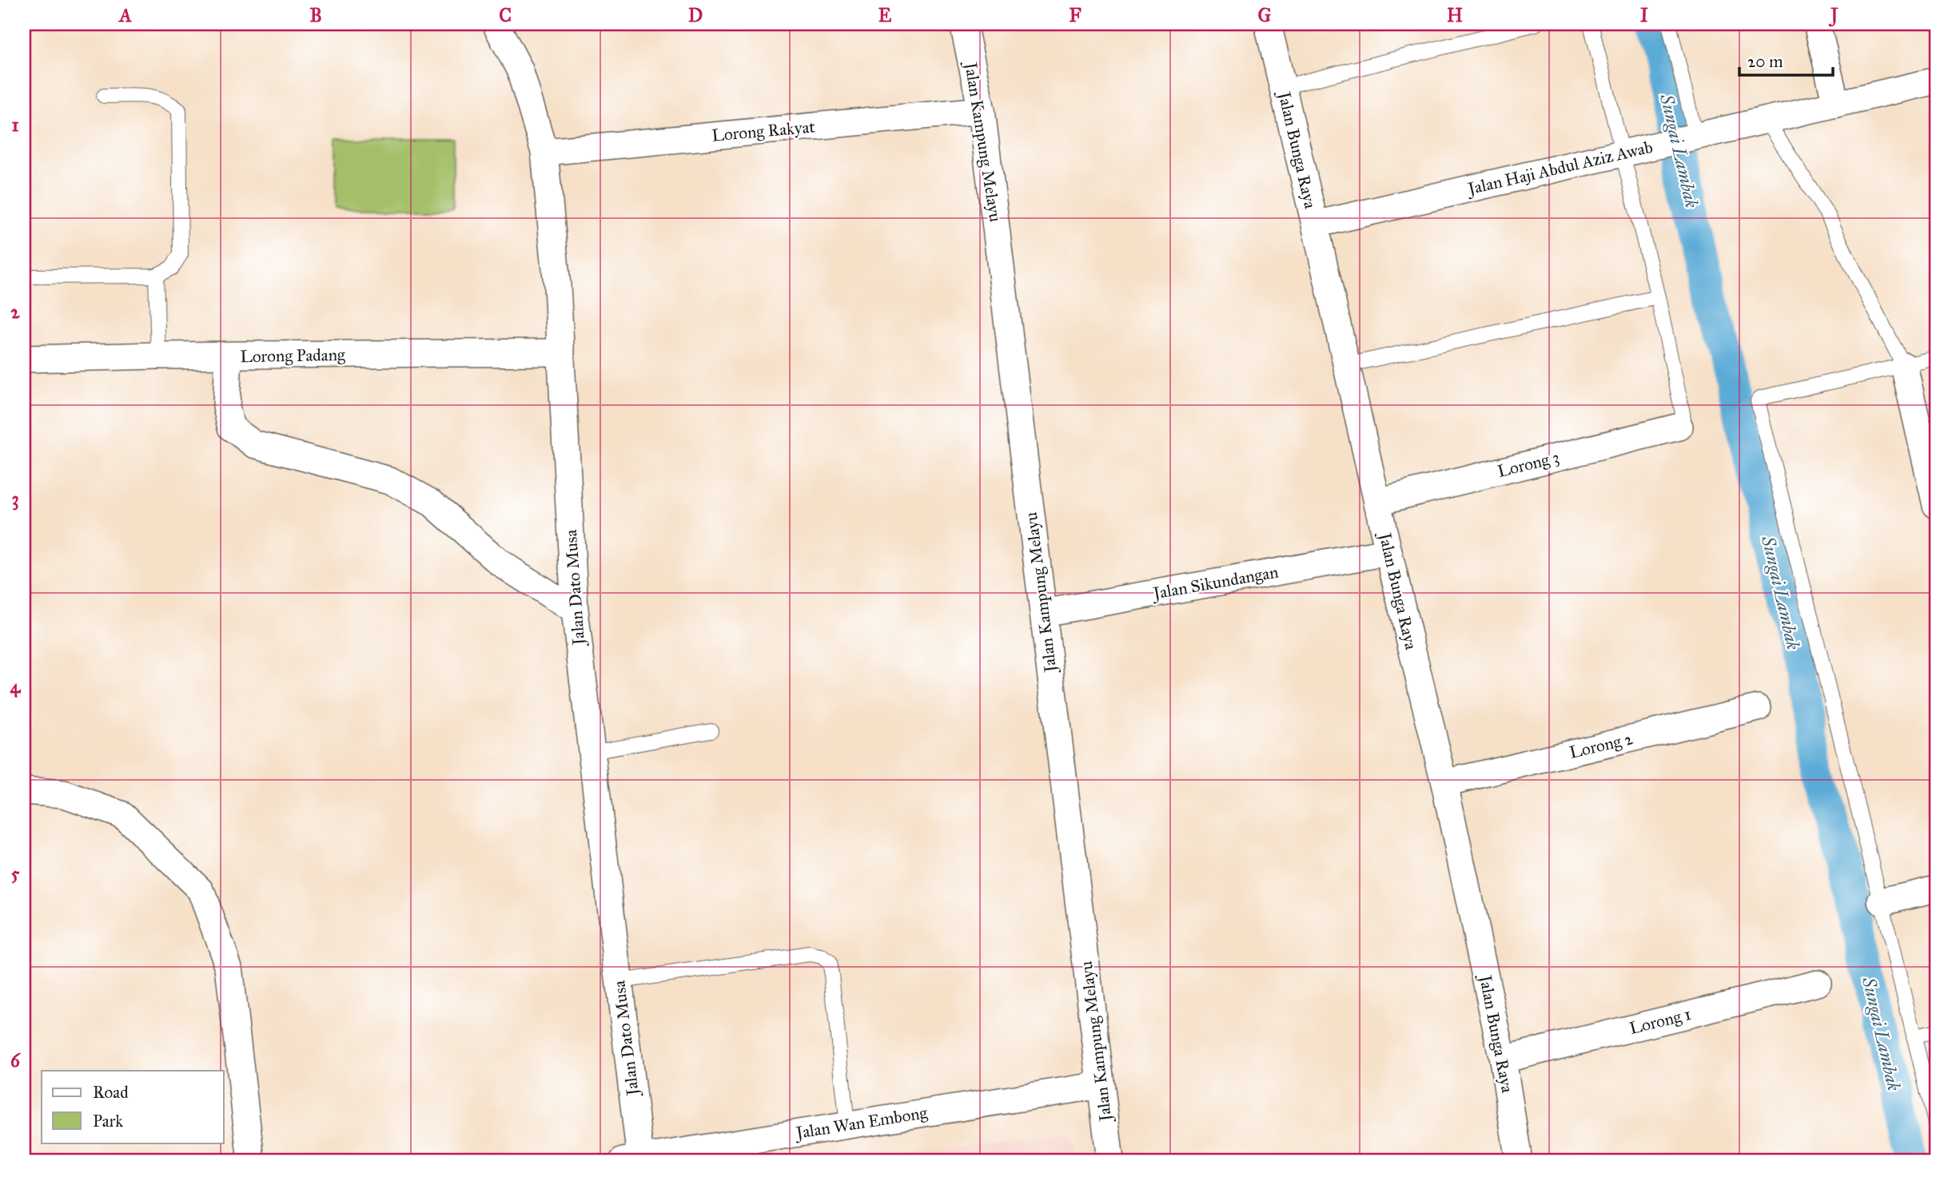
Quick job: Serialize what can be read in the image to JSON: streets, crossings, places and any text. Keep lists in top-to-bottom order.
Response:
{
  "streets": {
    "street": [
      "Lorong Rakyat",
      "Jalan Kampung Melayu",
      "Jalan Bunga Raya",
      "Jalan Haji Abdul Aziz Awab",
      "Lorong Padang",
      "Lorong 3",
      "Jalan Sikundangan",
      "Jalan Dato Musa",
      "Lorong 2",
      "Lorong 1",
      "Jalan Wan Embong"
    ]
  },
  "crossings": [
    ["Lorong Rakyat", "Jalan Kampung Melayu"],
    ["Lorong Rakyat", "Jalan Dato Musa"],
    ["Jalan Kampung Melayu", "Jalan Sikundangan"],
    ["Jalan Kampung Melayu", "Jalan Wan Embong"],
    ["Jalan Bunga Raya", "Jalan Haji Abdul Aziz Awab"],
    ["Jalan Bunga Raya", "Lorong 3"],
    ["Jalan Bunga Raya", "Jalan Sikundangan"],
    ["Jalan Bunga Raya", "Lorong 2"],
    ["Jalan Bunga Raya", "Lorong 1"],
    ["Lorong Padang", "Jalan Dato Musa"],
    ["Jalan Dato Musa", "Jalan Wan Embong"]
  ],
  "water": ["Sungai Lambak"],
  "legend": ["Road", "Park"],
  "scale_bar": "20 m",
  "grid": {
    "columns": [
      "A",
      "B",
      "C",
      "D",
      "E",
      "F",
      "G",
      "H",
      "I",
      "J"
    ],
    "rows": [
      "1",
      "2",
      "3",
      "4",
      "5",
      "6"
    ]
  }
}
